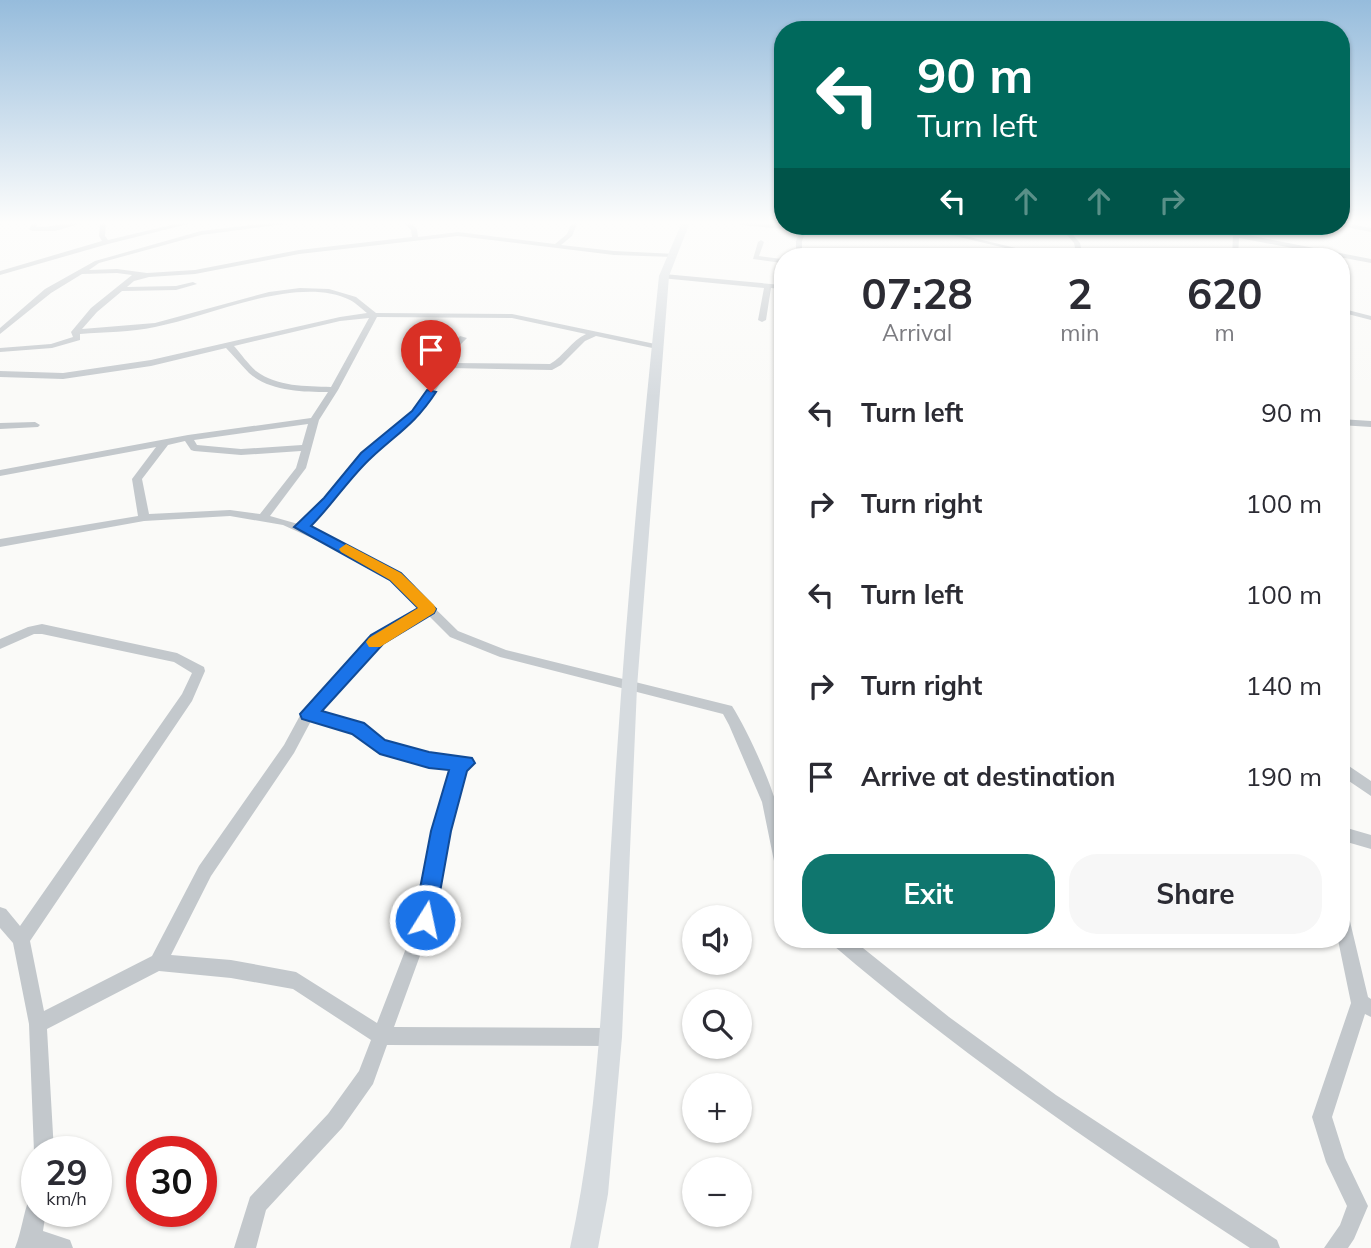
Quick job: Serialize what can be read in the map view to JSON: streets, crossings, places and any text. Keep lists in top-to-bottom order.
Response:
{
  "page": {
    "turn": ["90 m", "Turn left"],
    "eta": [
      "07:28",
      "Arrival",
      "2",
      "min",
      "620",
      "m"
    ],
    "list": [
      {
        "name": "Turn left",
        "value": "90 m"
      },
      {
        "name": "Turn right",
        "value": "100 m"
      },
      {
        "name": "Turn left",
        "value": "100 m"
      },
      {
        "name": "Turn right",
        "value": "140 m"
      },
      {
        "name": "Arrive at destination",
        "value": "190 m"
      }
    ],
    "buttons": ["Exit", "Share"],
    "map_buttons": ["+", "−"],
    "speed": "29 km/h",
    "limit": "30"
  }
}
